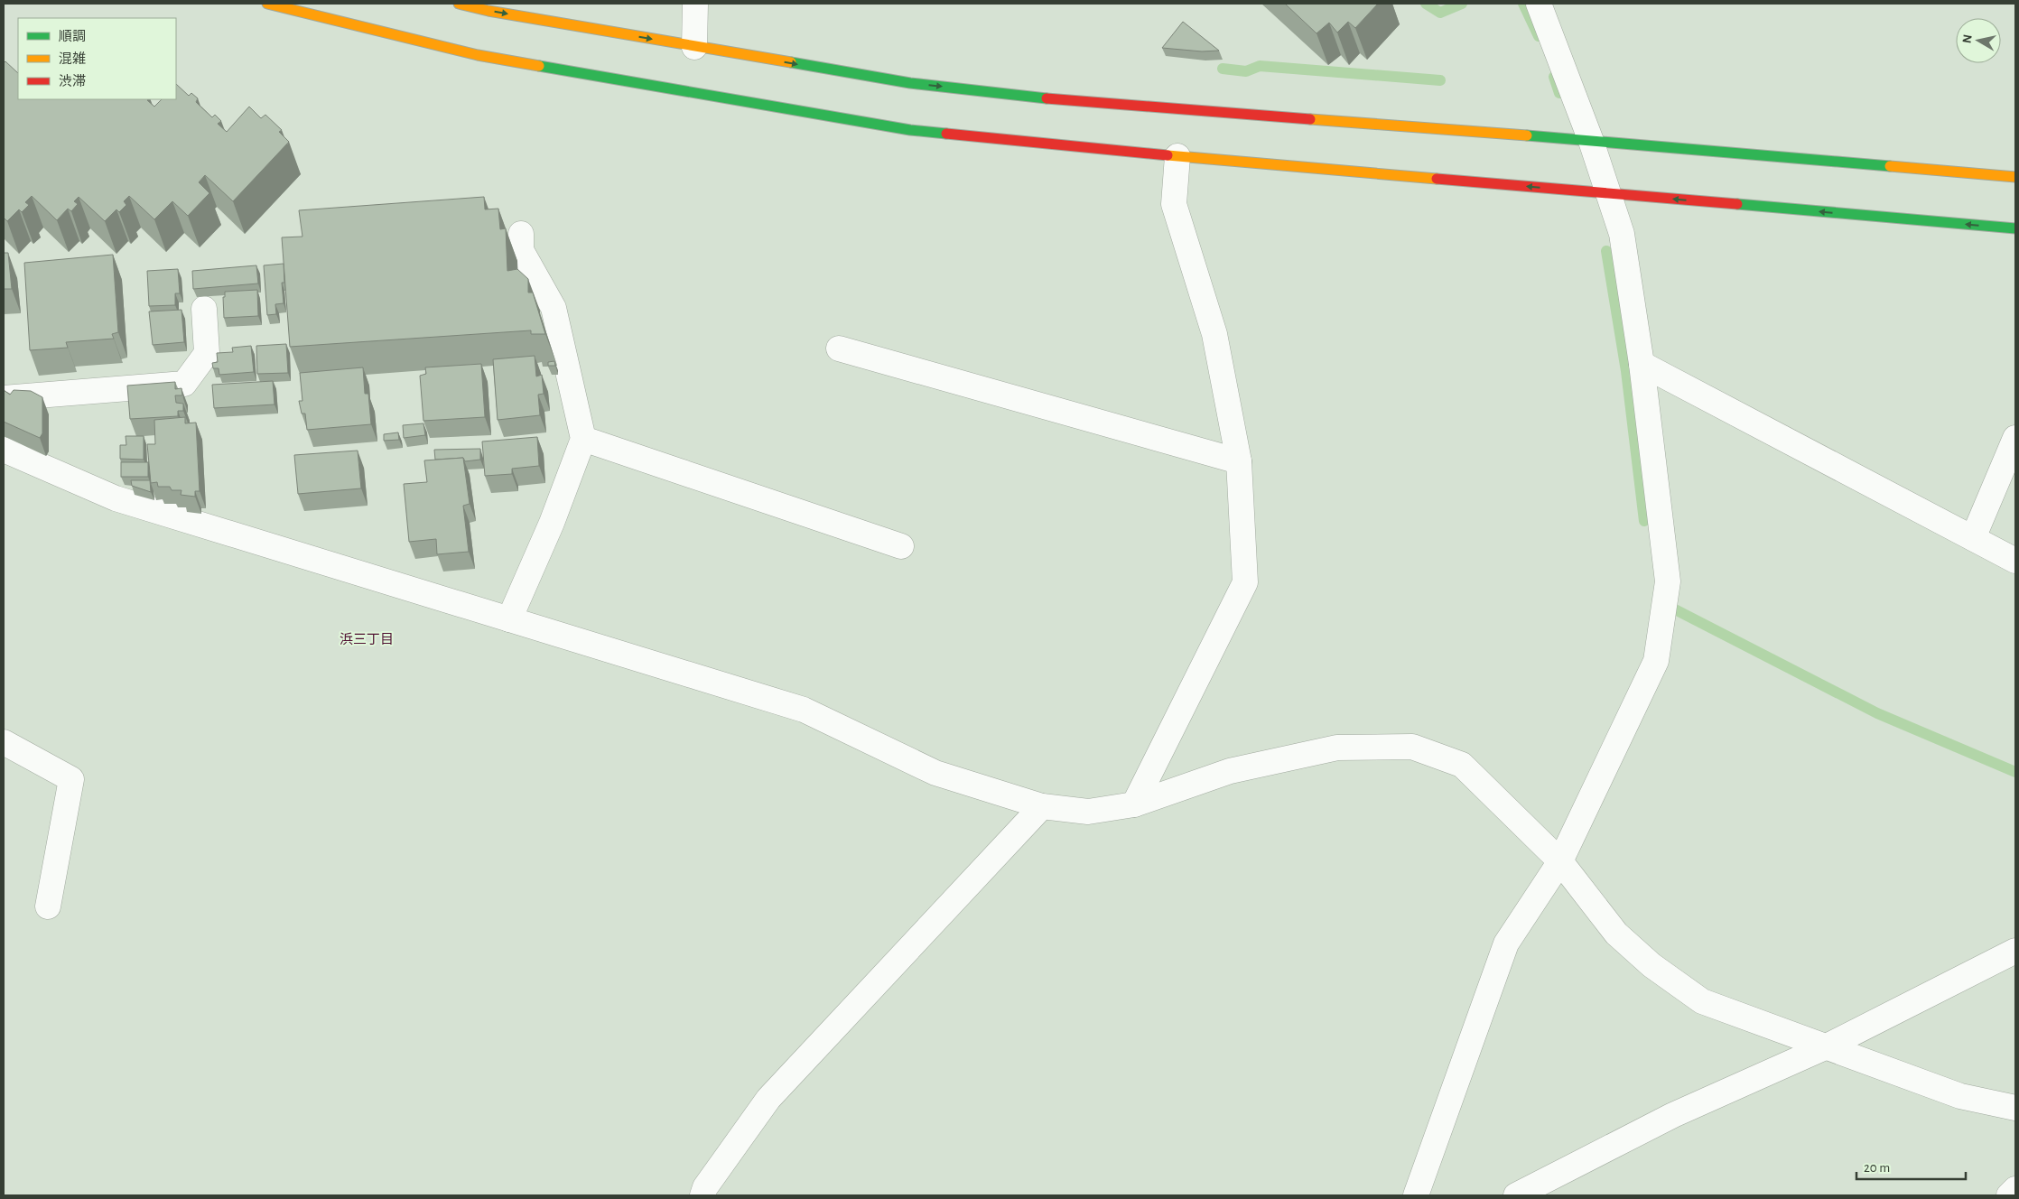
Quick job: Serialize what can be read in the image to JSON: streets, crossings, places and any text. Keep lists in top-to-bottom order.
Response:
{
  "districts": ["浜三丁目"],
  "legend": ["順調", "混雑", "渋滞"],
  "scale_bar": "20 m",
  "north": "left"
}
